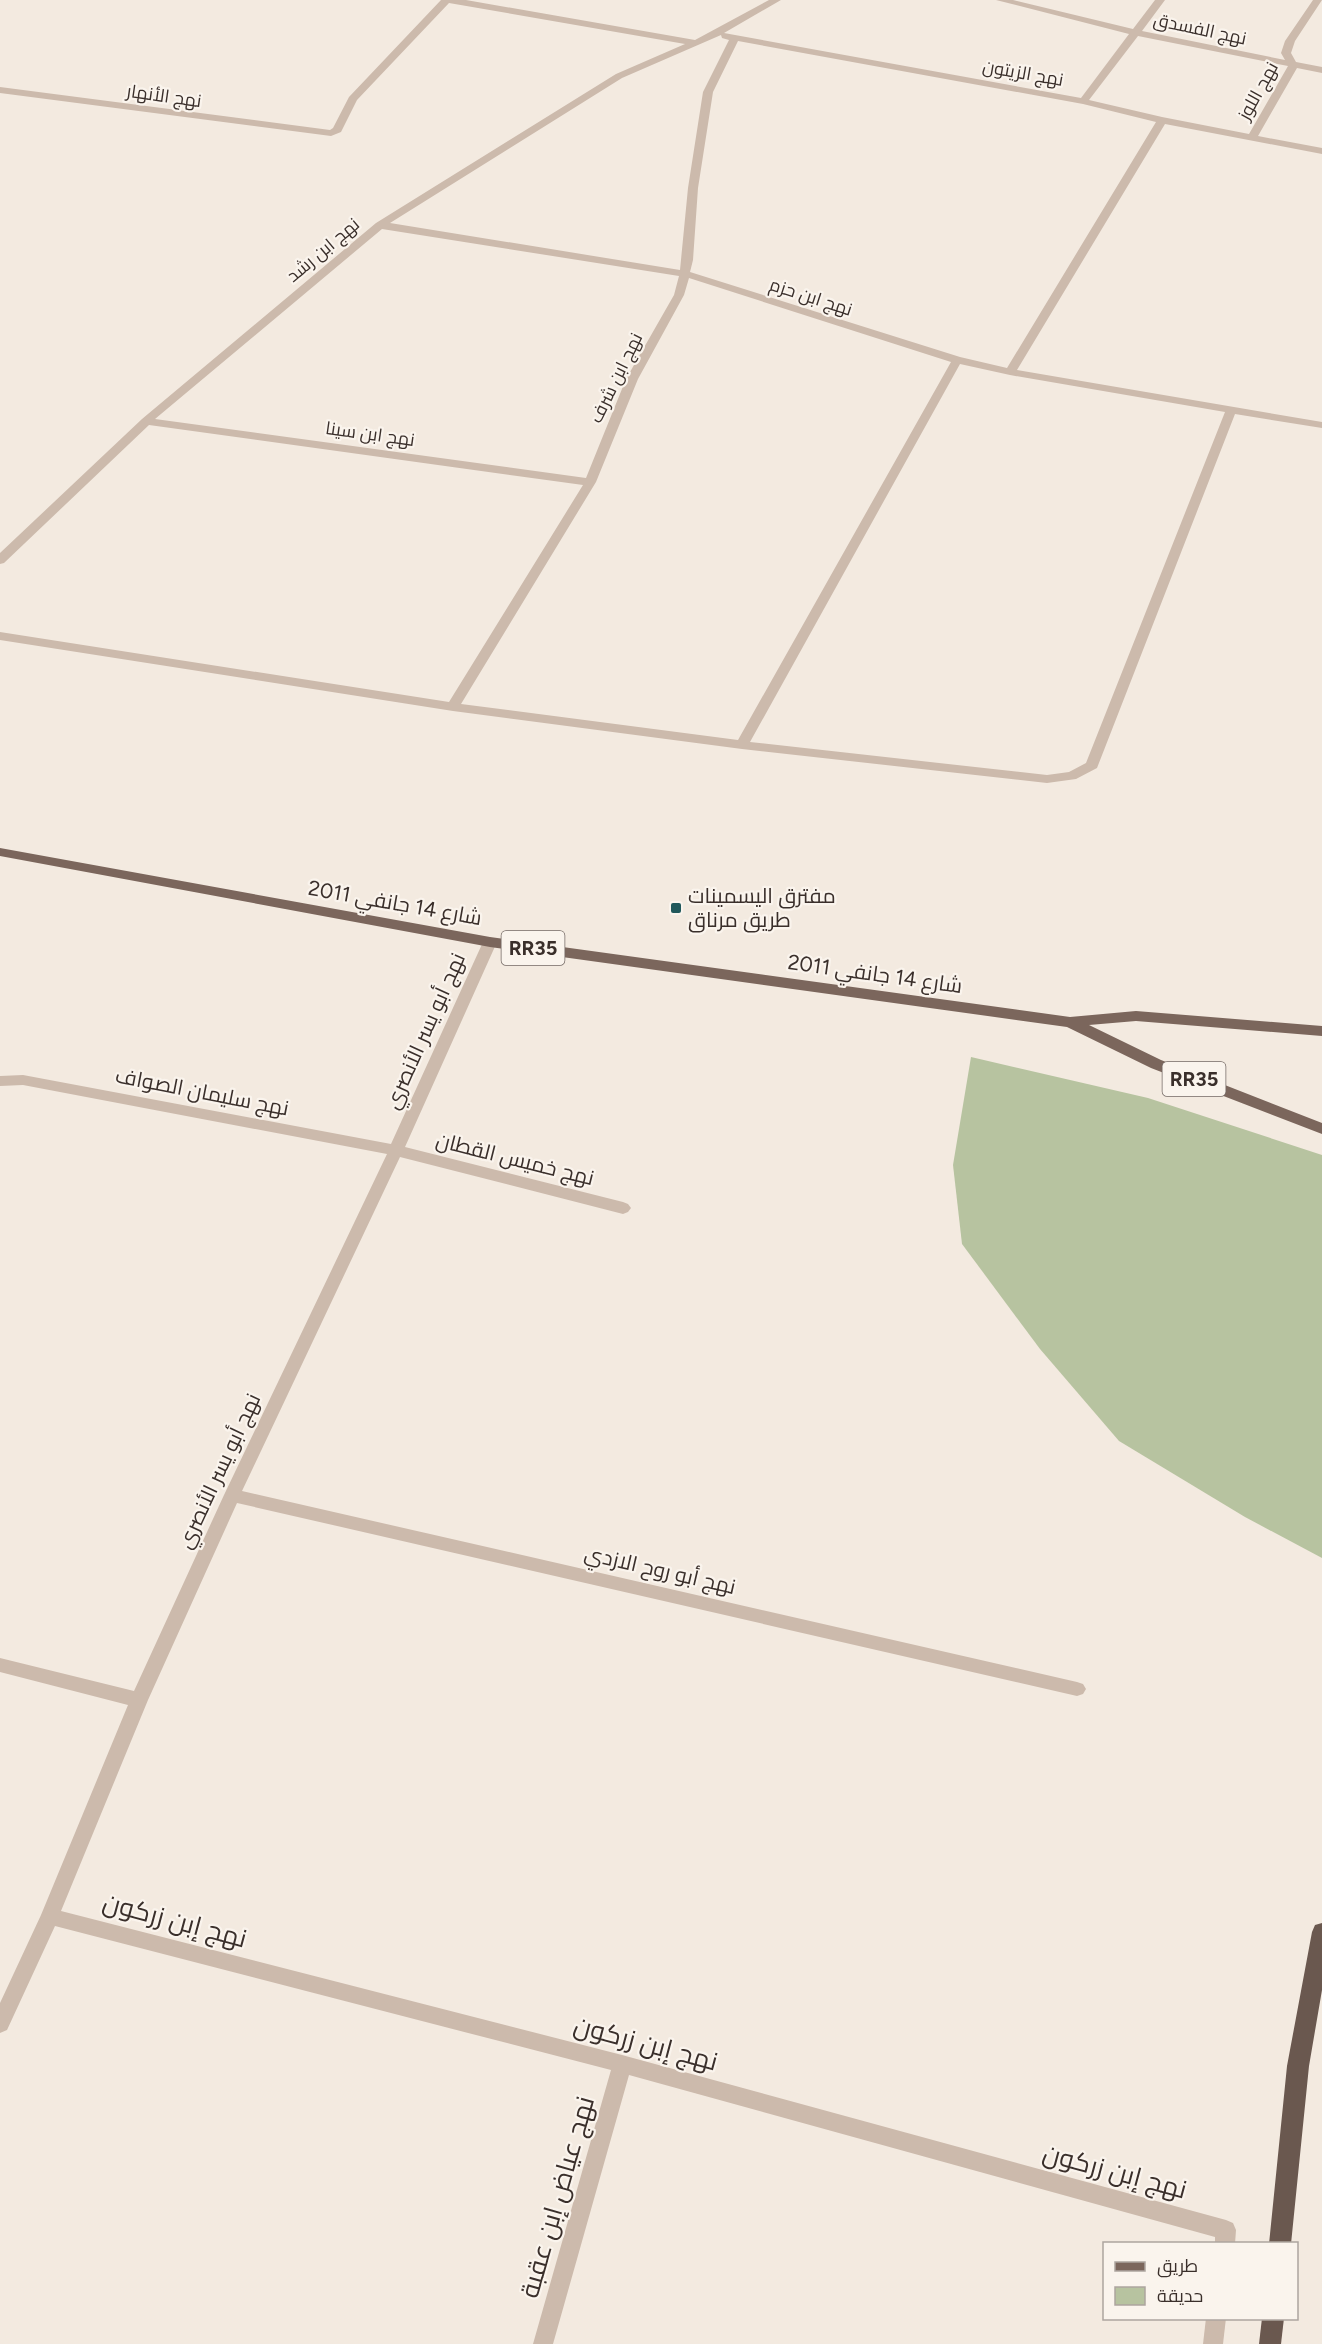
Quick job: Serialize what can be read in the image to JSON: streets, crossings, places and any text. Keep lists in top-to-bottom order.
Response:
{
  "streets": {
    "main road": ["شارع 14 جانفي 2011", "RR35"],
    "street": [
      "نهج الفسدق",
      "نهج الزيتون",
      "نهج اللوز",
      "نهج الأنهار",
      "نهج ابن رشد",
      "نهج ابن حزم",
      "نهج ابن شرف",
      "نهج ابن سينا",
      "نهج أبو يسر الأنصري",
      "نهج سليمان الصواف",
      "نهج خميس القطان",
      "نهج أبو روح الازدي",
      "نهج إبن زركون",
      "نهج عياض إبن عقبة"
    ]
  },
  "crossings": [
    ["نهج الفسدق", "نهج اللوز"],
    ["نهج الزيتون", "نهج اللوز"],
    ["نهج الزيتون", "نهج ابن رشد"],
    ["نهج الزيتون", "نهج ابن شرف"],
    ["نهج ابن رشد", "نهج ابن حزم"],
    ["نهج ابن رشد", "نهج ابن سينا"],
    ["نهج ابن حزم", "نهج ابن شرف"],
    ["نهج ابن شرف", "نهج ابن سينا"],
    ["شارع 14 جانفي 2011", "نهج أبو يسر الأنصري"],
    ["نهج أبو يسر الأنصري", "نهج سليمان الصواف"],
    ["نهج أبو يسر الأنصري", "نهج خميس القطان"],
    ["نهج أبو يسر الأنصري", "نهج أبو روح الازدي"],
    ["نهج أبو يسر الأنصري", "نهج إبن زركون"],
    ["نهج سليمان الصواف", "نهج خميس القطان"],
    ["نهج إبن زركون", "نهج عياض إبن عقبة"]
  ],
  "places": {
    "transit": ["مفترق اليسمينات طريق مرناق"]
  },
  "legend": ["طريق", "حديقة"]
}
